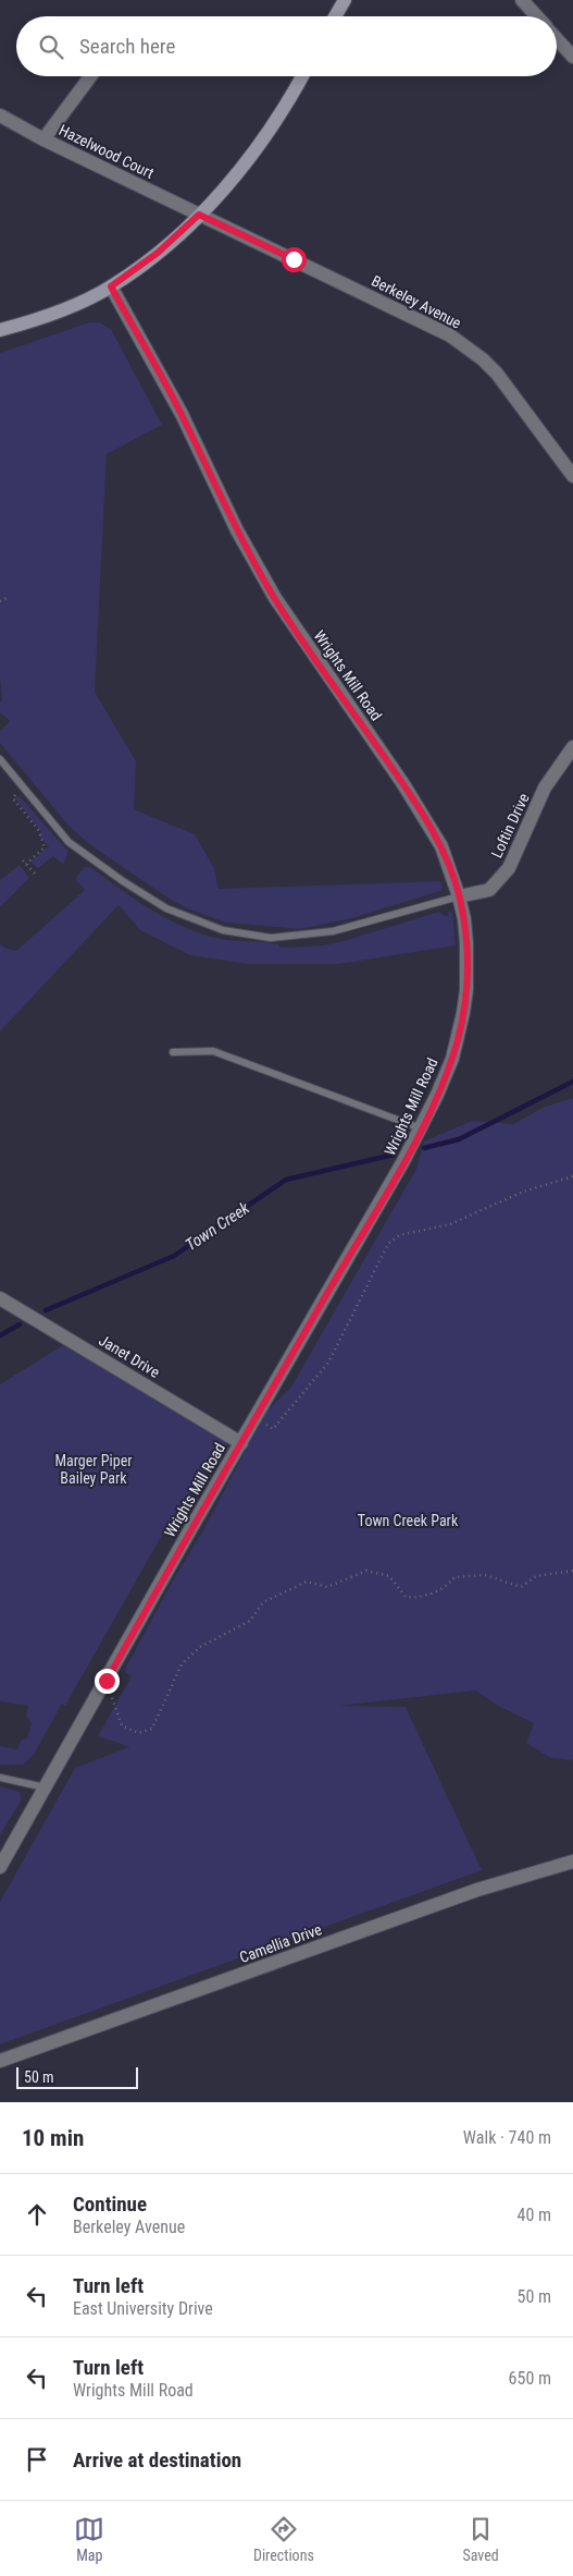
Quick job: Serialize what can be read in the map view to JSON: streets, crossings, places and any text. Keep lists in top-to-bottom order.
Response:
{
  "streets": {
    "street": [
      "Hazelwood Court",
      "Berkeley Avenue",
      "Wrights Mill Road",
      "Loftin Drive",
      "Janet Drive",
      "Camellia Drive"
    ]
  },
  "crossings": [
    ["Hazelwood Court", "Berkeley Avenue"],
    ["Wrights Mill Road", "Loftin Drive"],
    ["Wrights Mill Road", "Janet Drive"]
  ],
  "water": ["Town Creek"],
  "parks": ["Marger Piper Bailey Park", "Town Creek Park"],
  "scale_bar": "50 m",
  "page": {
    "search": "Search here",
    "scale": "50 m",
    "heading": ["10 min", "Walk · 740 m"],
    "list": [
      ["Continue", "Berkeley Avenue", "40 m"],
      ["Turn left", "East University Drive", "50 m"],
      ["Turn left", "Wrights Mill Road", "650 m"],
      "Arrive at destination"
    ],
    "nav": ["Map", "Directions", "Saved"]
  }
}
